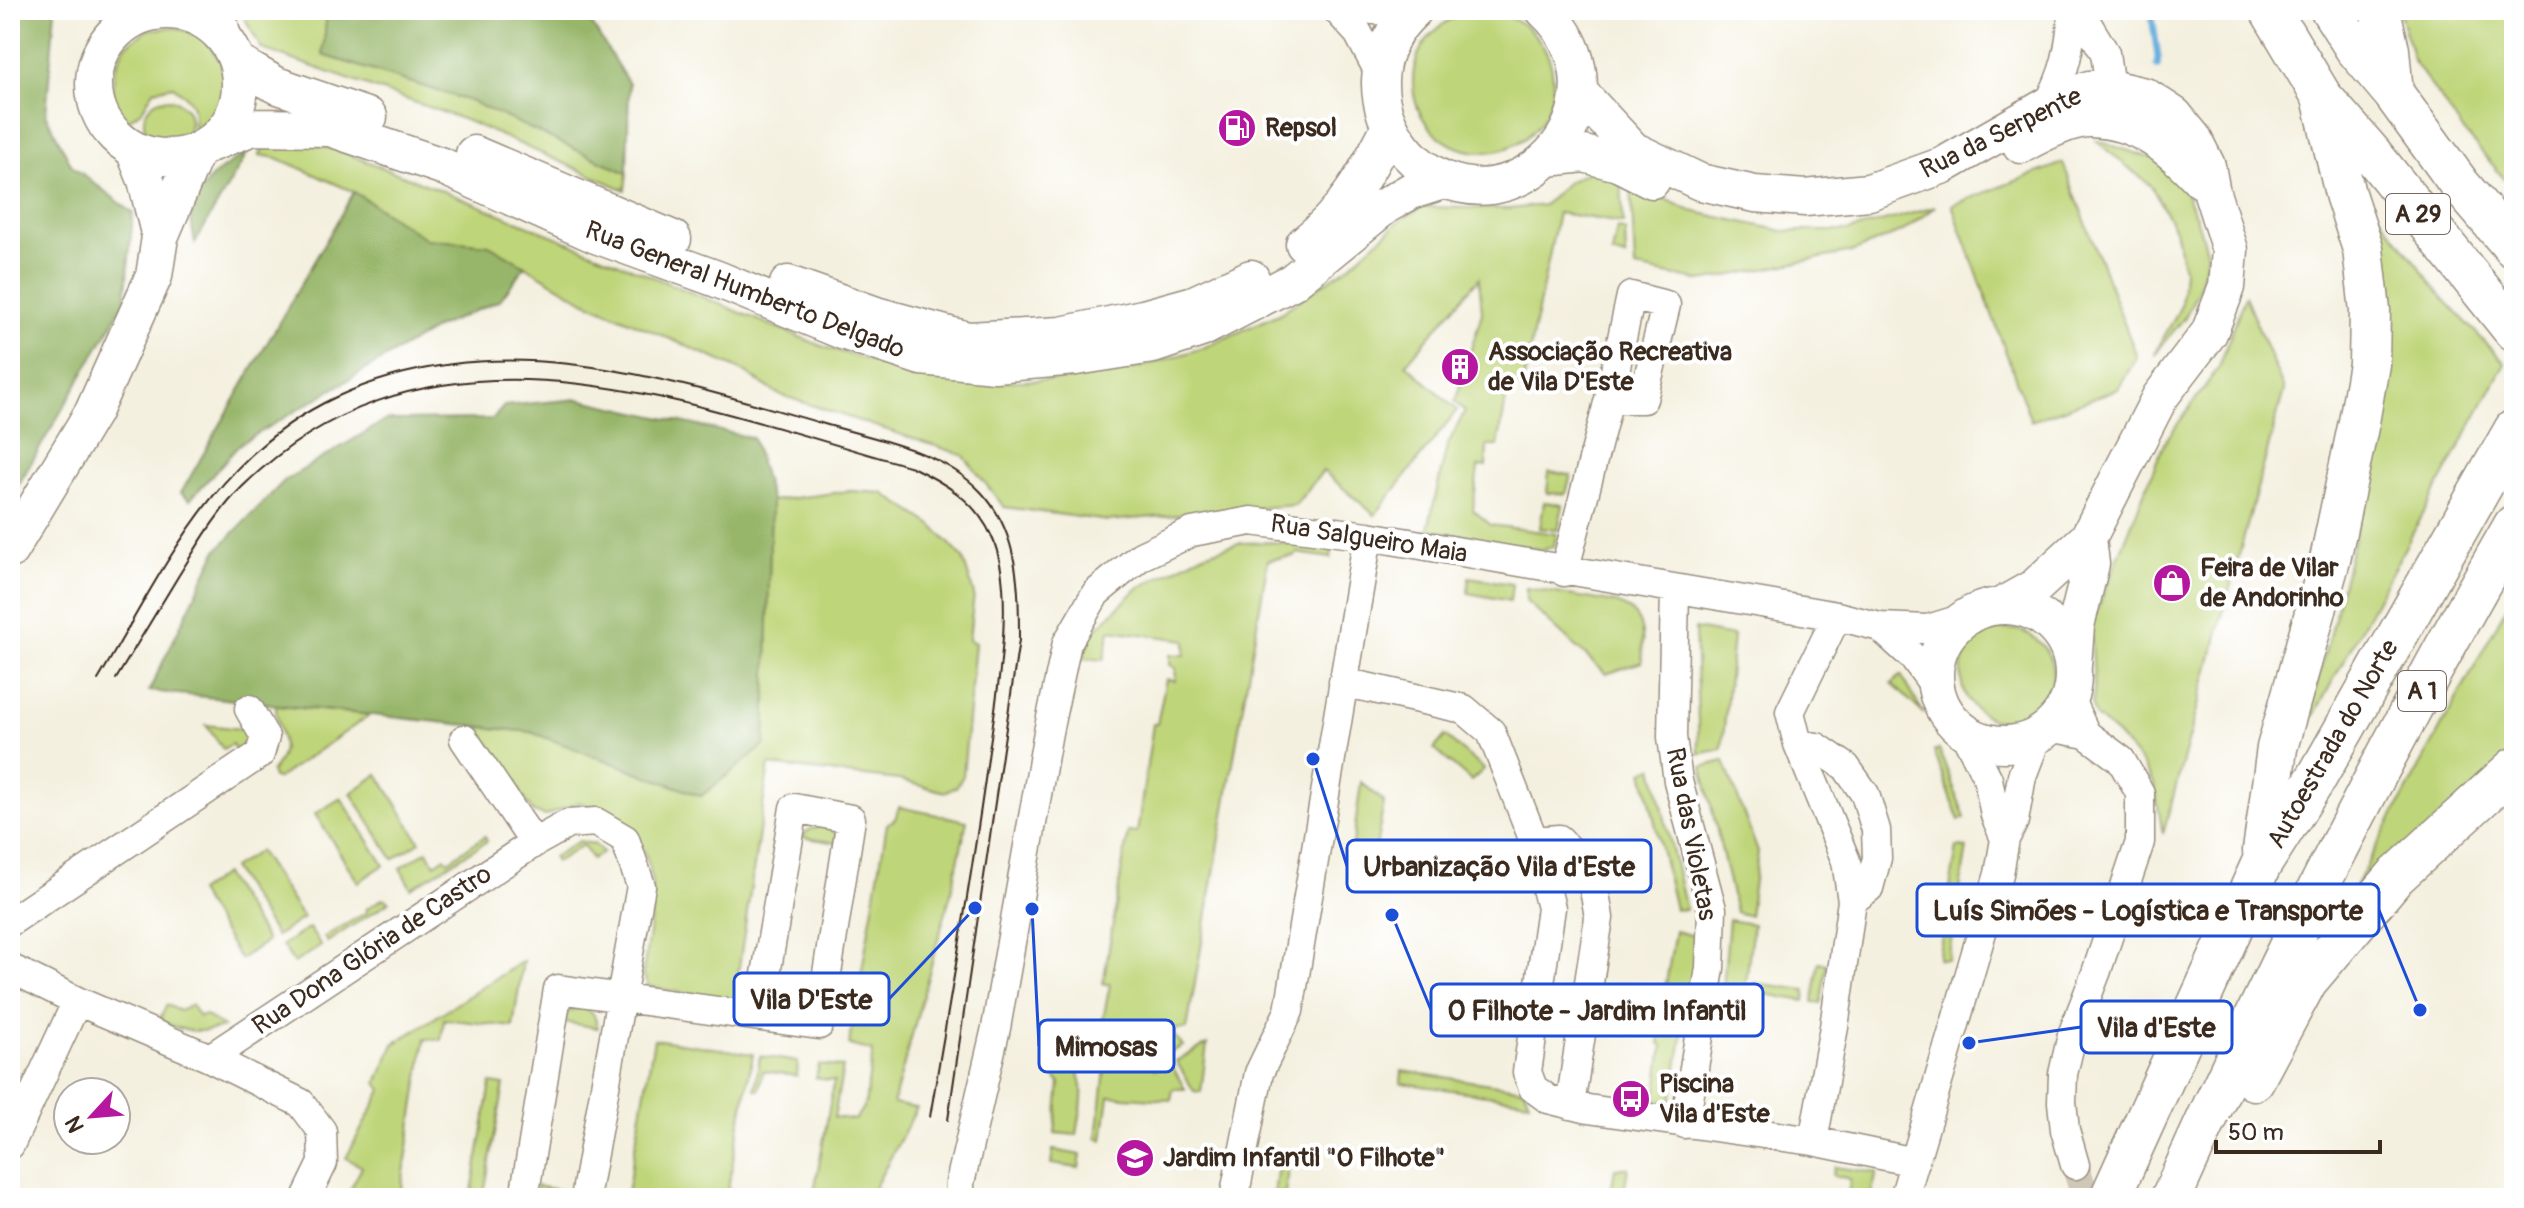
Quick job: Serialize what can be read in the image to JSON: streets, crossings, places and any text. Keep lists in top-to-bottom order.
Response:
{
  "streets": {
    "highway": ["A 29", "A 1", "Autoestrada do Norte"],
    "main road": ["Rua da Serpente", "Rua General Humberto Delgado"],
    "street": ["Rua Salgueiro Maia", "Rua das Violetas", "Rua Dona Glória de Castro"]
  },
  "crossings": [
    ["Rua da Serpente", "Rua Salgueiro Maia"],
    ["Rua Salgueiro Maia", "Rua das Violetas"]
  ],
  "places": {
    "fuel station": ["Repsol"],
    "building": ["Associação Recreativa de Vila D'Este"],
    "shop": ["Feira de Vilar de Andorinho"],
    "other": [
      "Urbanização Vila d'Este",
      "Vila D'Este",
      "Mimosas",
      "O Filhote - Jardim Infantil",
      "Luís Simões - Logística e Transporte",
      "Vila d'Este"
    ],
    "bus stop": ["Piscina Vila d'Este"],
    "school or university": ["Jardim Infantil \"O Filhote\""]
  },
  "scale_bar": "50 m",
  "north": "bottom left"
}
